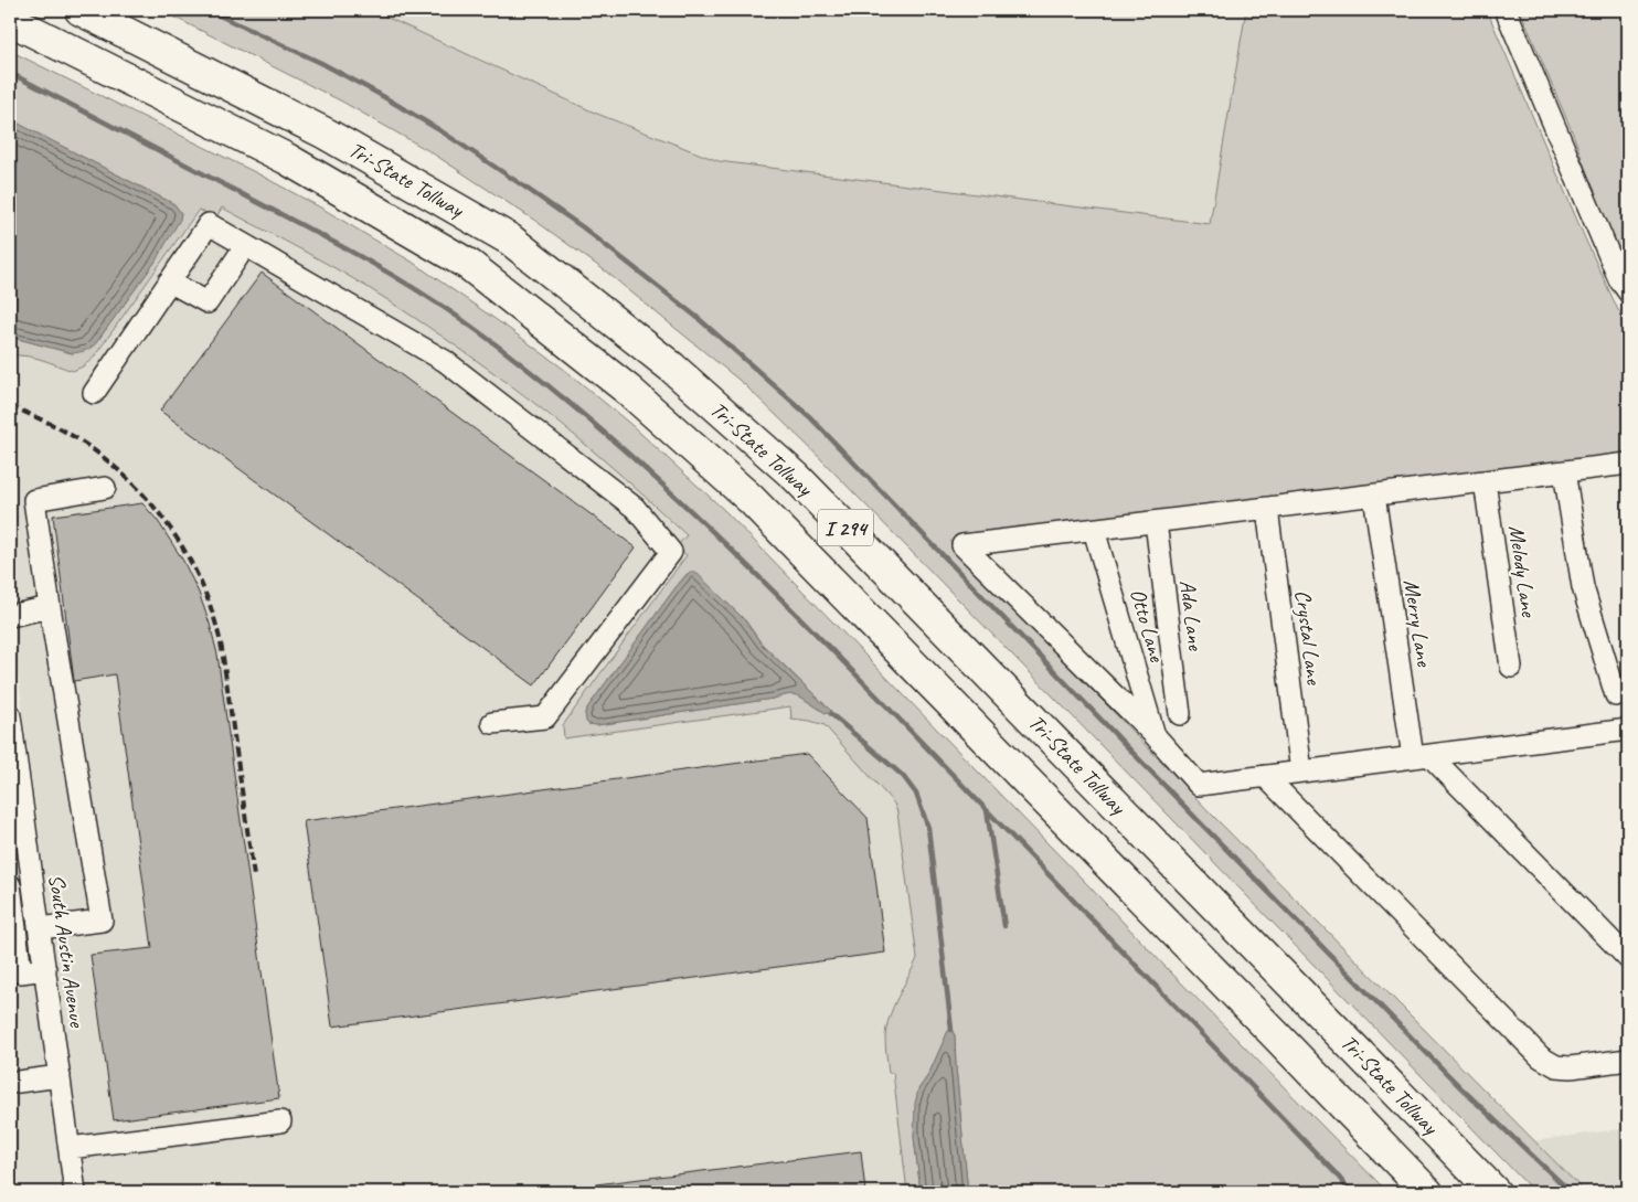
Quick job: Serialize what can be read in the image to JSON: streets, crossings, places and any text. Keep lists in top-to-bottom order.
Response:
{
  "streets": {
    "highway": ["Tri-State Tollway", "I 294"],
    "street": [
      "Melody Lane",
      "Ada Lane",
      "Merry Lane",
      "Otto Lane",
      "Crystal Lane",
      "South Austin Avenue"
    ]
  }
}
